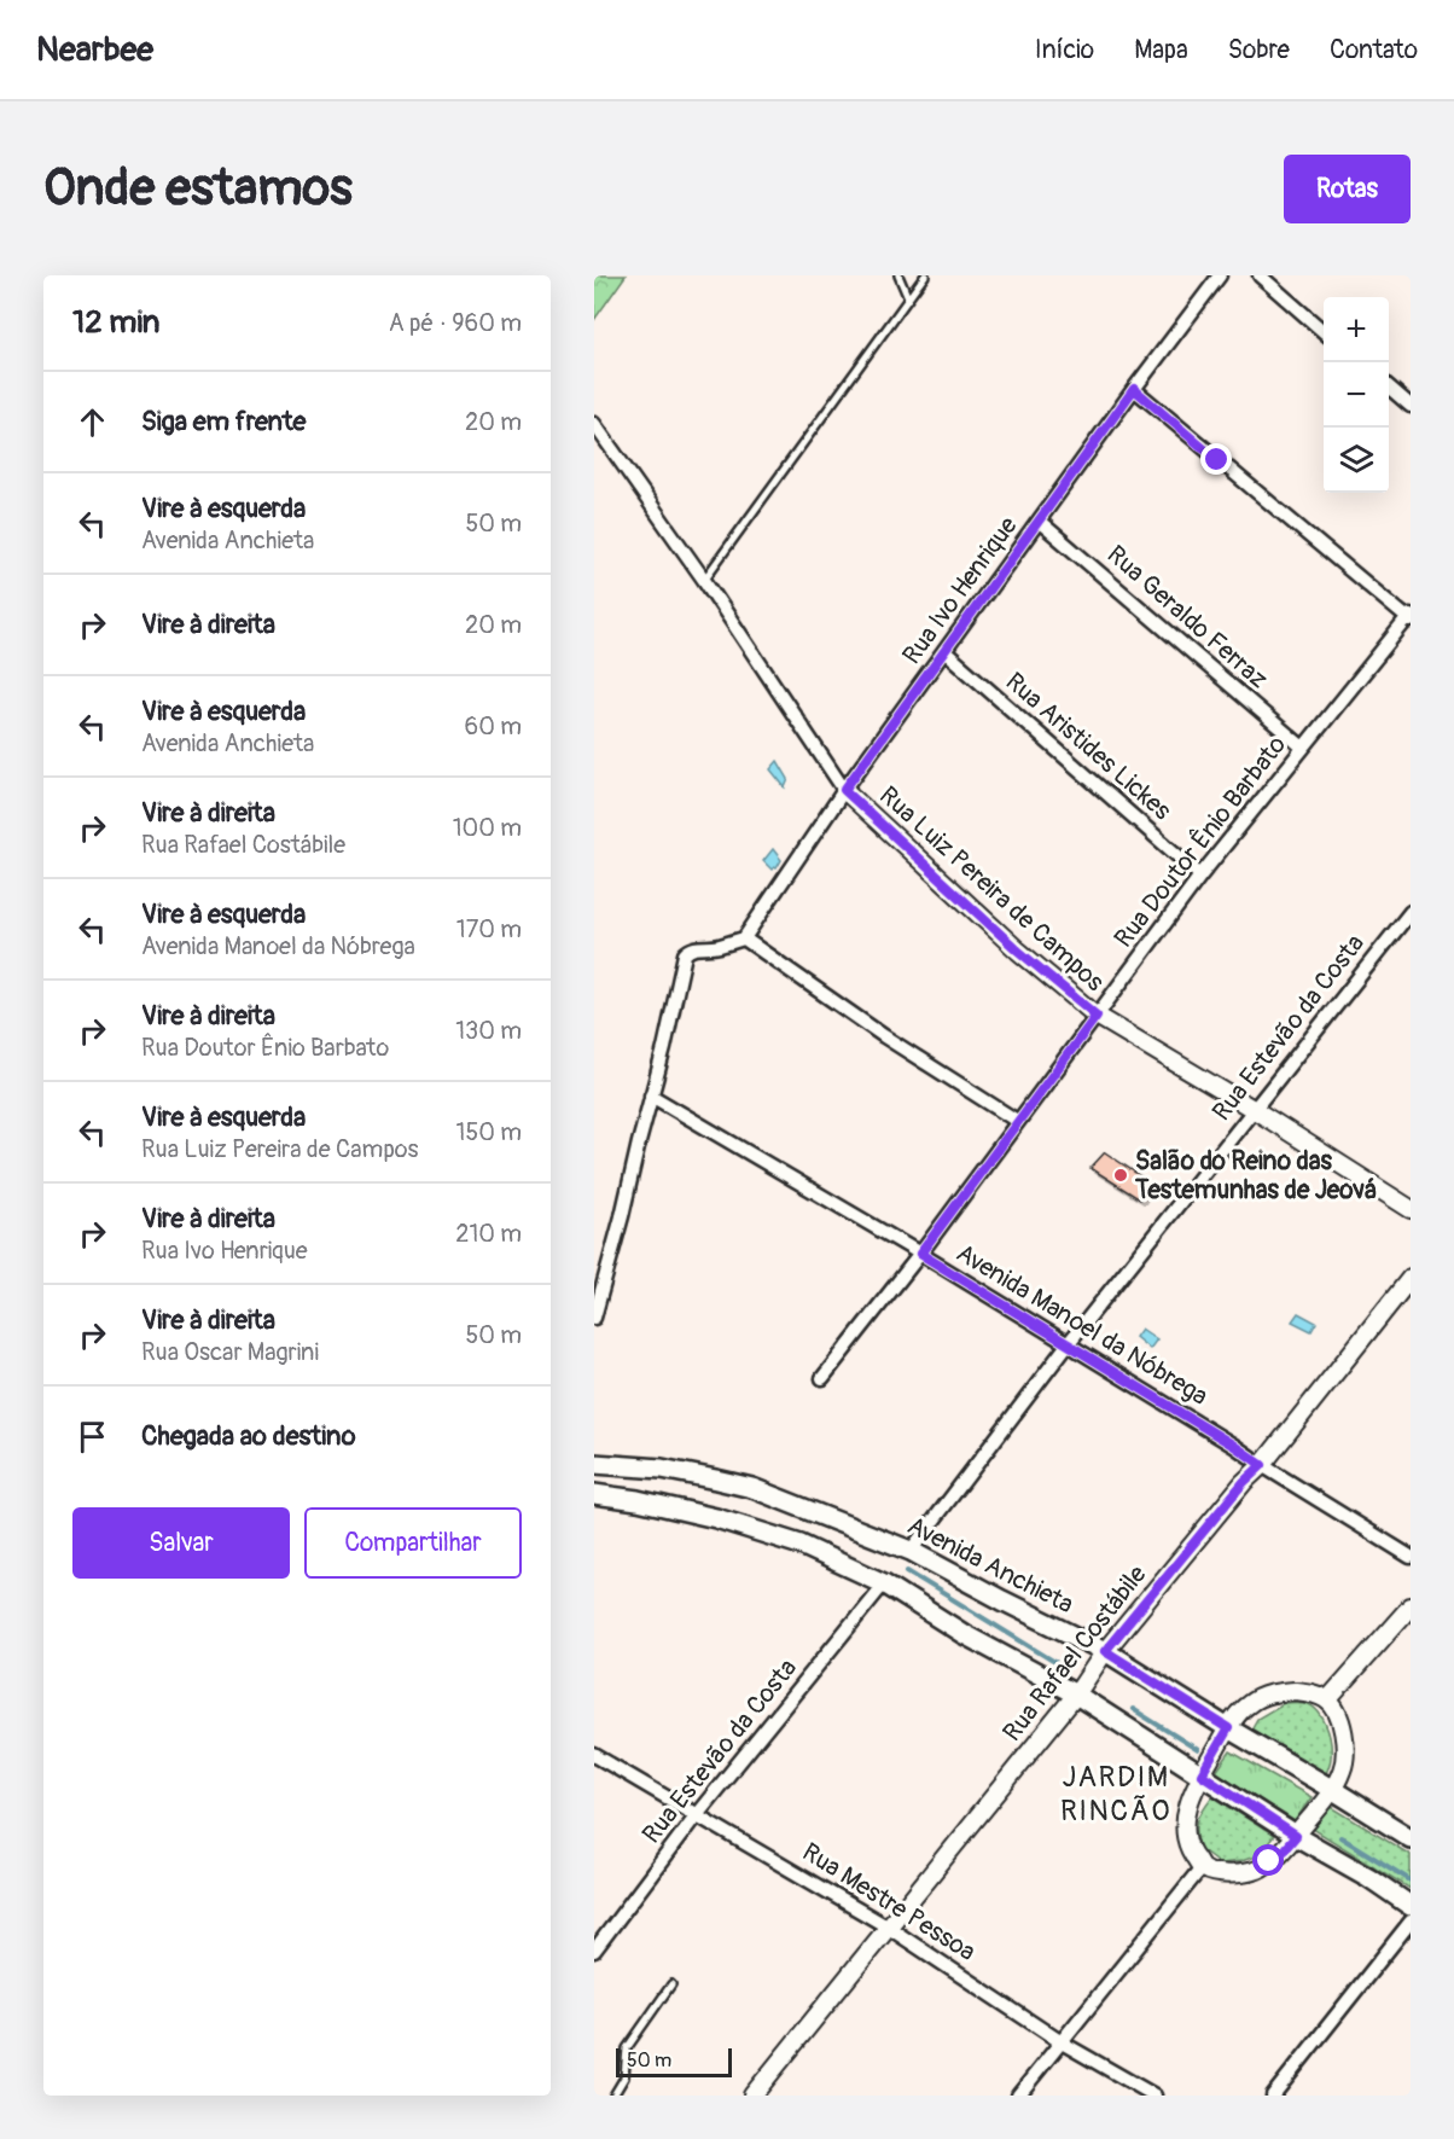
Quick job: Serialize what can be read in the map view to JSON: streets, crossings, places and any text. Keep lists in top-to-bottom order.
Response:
{
  "streets": {
    "main road": ["Avenida Anchieta"],
    "street": [
      "Rua Ivo Henrique",
      "Rua Geraldo Ferraz",
      "Rua Aristides Lickes",
      "Rua Doutor Ênio Barbato",
      "Rua Luiz Pereira de Campos",
      "Rua Estevão da Costa",
      "Avenida Manoel da Nóbrega",
      "Rua Rafael Costábile",
      "Rua Mestre Pessoa"
    ]
  },
  "crossings": [
    ["Rua Ivo Henrique", "Rua Geraldo Ferraz"],
    ["Rua Ivo Henrique", "Rua Aristides Lickes"],
    ["Rua Ivo Henrique", "Rua Luiz Pereira de Campos"],
    ["Rua Geraldo Ferraz", "Rua Doutor Ênio Barbato"],
    ["Rua Aristides Lickes", "Rua Doutor Ênio Barbato"],
    ["Rua Doutor Ênio Barbato", "Rua Luiz Pereira de Campos"],
    ["Rua Doutor Ênio Barbato", "Avenida Manoel da Nóbrega"],
    ["Rua Luiz Pereira de Campos", "Rua Estevão da Costa"],
    ["Rua Estevão da Costa", "Avenida Manoel da Nóbrega"],
    ["Rua Estevão da Costa", "Avenida Anchieta"],
    ["Rua Estevão da Costa", "Rua Mestre Pessoa"],
    ["Avenida Manoel da Nóbrega", "Rua Rafael Costábile"],
    ["Avenida Anchieta", "Rua Rafael Costábile"],
    ["Rua Rafael Costábile", "Rua Mestre Pessoa"]
  ],
  "districts": ["JARDIM RINCÃO"],
  "places": ["Salão do Reino das Testemunhas de Jeová"],
  "scale_bar": "50 m",
  "page": {
    "header": "Nearbee",
    "nav": [
      "Início",
      "Mapa",
      "Sobre",
      "Contato"
    ],
    "buttons": [
      "Rotas",
      ["Salvar", "Compartilhar"]
    ],
    "title": "Onde estamos",
    "heading": ["12 min", "A pé · 960 m"],
    "map_buttons": ["+", "−"],
    "list": [
      ["Siga em frente", "20 m"],
      ["Vire à esquerda", "Avenida Anchieta", "50 m"],
      ["Vire à direita", "20 m"],
      ["Vire à esquerda", "Avenida Anchieta", "60 m"],
      ["Vire à direita", "Rua Rafael Costábile", "100 m"],
      ["Vire à esquerda", "Avenida Manoel da Nóbrega", "170 m"],
      ["Vire à direita", "Rua Doutor Ênio Barbato", "130 m"],
      ["Vire à esquerda", "Rua Luiz Pereira de Campos", "150 m"],
      ["Vire à direita", "Rua Ivo Henrique", "210 m"],
      ["Vire à direita", "Rua Oscar Magrini", "50 m"],
      "Chegada ao destino"
    ],
    "scale": "50 m"
  }
}
